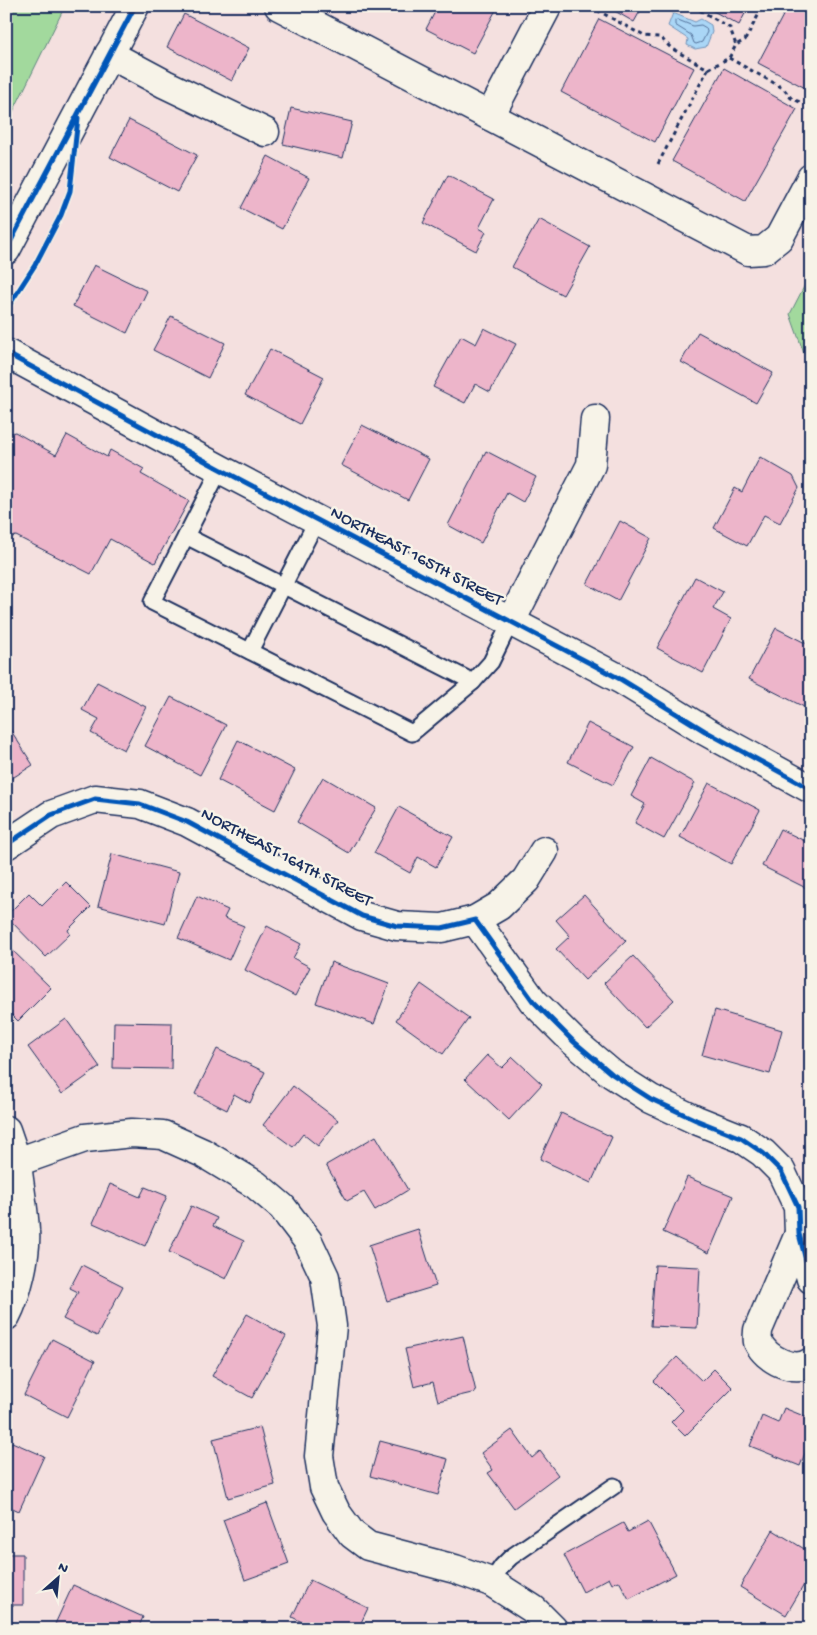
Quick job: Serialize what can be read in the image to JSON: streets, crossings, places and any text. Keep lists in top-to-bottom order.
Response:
{
  "streets": {
    "street": ["NORTHEAST 165TH STREET", "NORTHEAST 164TH STREET"]
  },
  "north": "top right"
}
